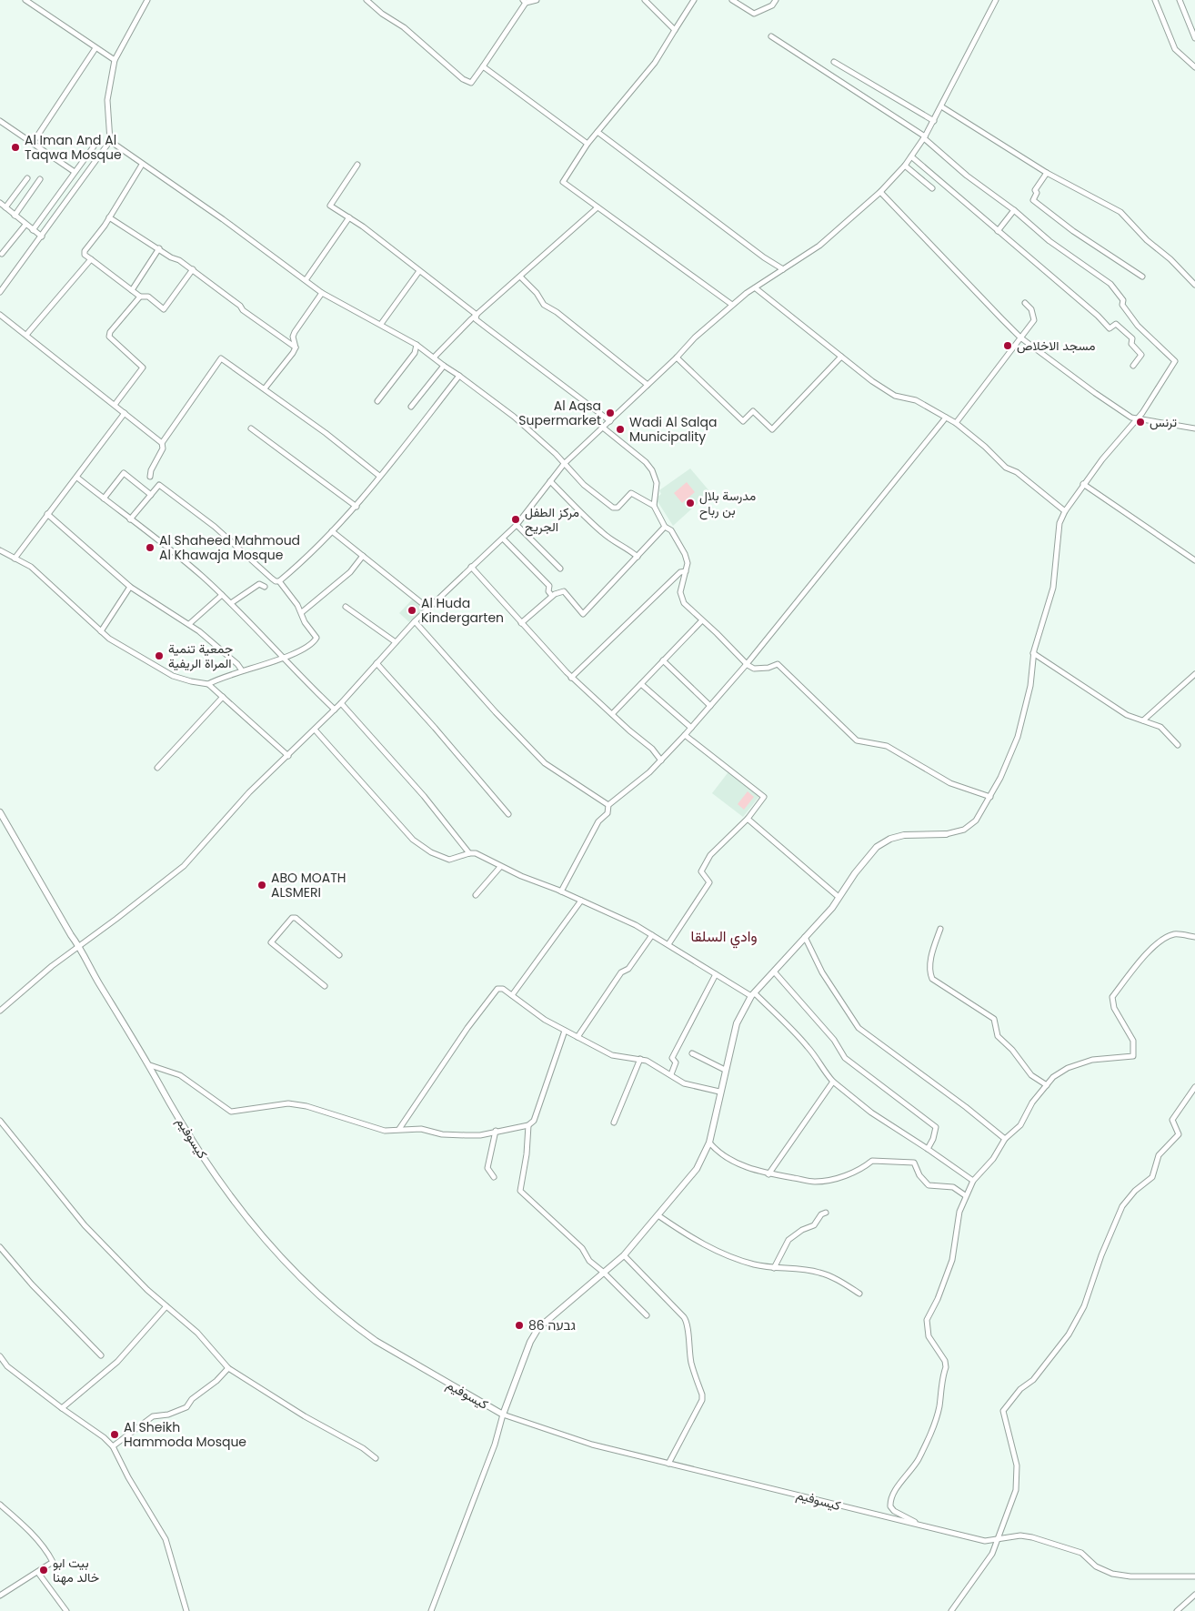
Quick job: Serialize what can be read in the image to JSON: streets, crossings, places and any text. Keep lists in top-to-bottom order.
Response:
{
  "streets": {
    "street": ["كيسوفيم"]
  },
  "districts": ["وادي السلقا"],
  "places": [
    "Al Iman And Al Taqwa Mosque",
    "مسجد الاخلاص",
    "Al Aqsa Supermarket",
    "ترنس",
    "Wadi Al Salqa Municipality",
    "مدرسة بلال بن رباح",
    "مركز الطفل الجريح",
    "Al Shaheed Mahmoud Al Khawaja Mosque",
    "Al Huda Kindergarten",
    "جمعية تنمية المراة الريفية",
    "ABO MOATH ALSMERI",
    "גבעה 86",
    "Al Sheikh Hammoda Mosque",
    "بيت ابو خالد مهنا"
  ]
}
